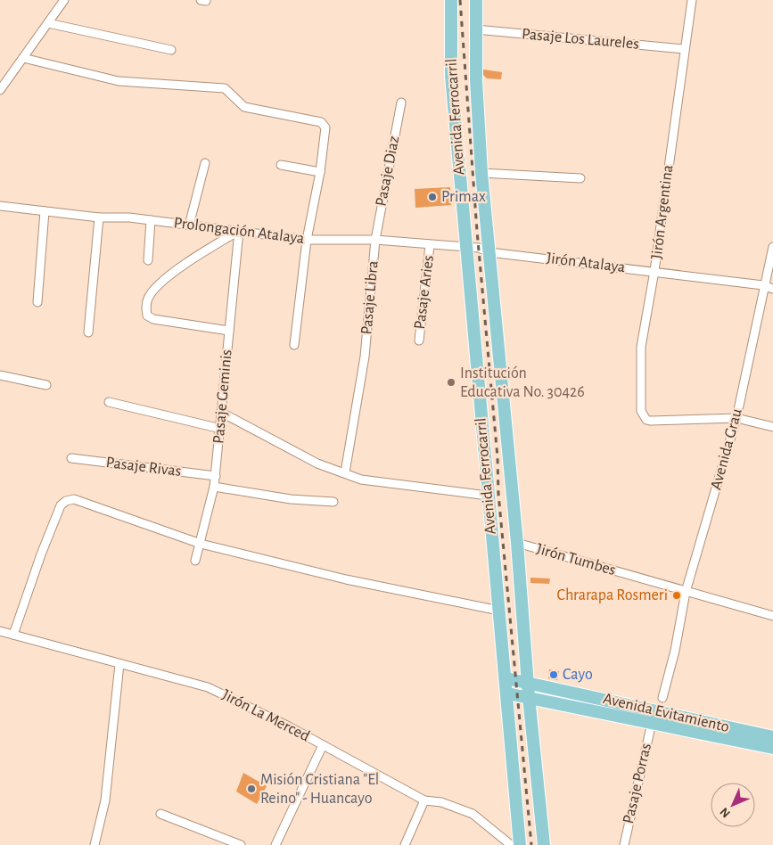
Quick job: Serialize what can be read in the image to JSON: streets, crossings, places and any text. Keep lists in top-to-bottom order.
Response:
{
  "streets": {
    "main road": ["Avenida Ferrocarril", "Avenida Evitamiento"],
    "street": [
      "Pasaje Los Laureles",
      "Pasaje Diaz",
      "Jirón Argentina",
      "Prolongación Atalaya",
      "Jirón Atalaya",
      "Pasaje Aries",
      "Pasaje Libra",
      "Pasaje Geminis",
      "Avenida Grau",
      "Pasaje Rivas",
      "Jirón Tumbes",
      "Jirón La Merced",
      "Pasaje Porras"
    ]
  },
  "crossings": [
    ["Pasaje Los Laureles", "Avenida Ferrocarril"],
    ["Pasaje Los Laureles", "Jirón Argentina"],
    ["Avenida Ferrocarril", "Prolongación Atalaya"],
    ["Avenida Ferrocarril", "Jirón Atalaya"],
    ["Avenida Ferrocarril", "Jirón Tumbes"],
    ["Avenida Ferrocarril", "Avenida Evitamiento"],
    ["Pasaje Diaz", "Prolongación Atalaya"],
    ["Pasaje Diaz", "Pasaje Libra"],
    ["Jirón Argentina", "Jirón Atalaya"],
    ["Jirón Argentina", "Avenida Grau"],
    ["Prolongación Atalaya", "Jirón Atalaya"],
    ["Prolongación Atalaya", "Pasaje Aries"],
    ["Prolongación Atalaya", "Pasaje Libra"],
    ["Prolongación Atalaya", "Pasaje Geminis"],
    ["Jirón Atalaya", "Avenida Grau"],
    ["Pasaje Geminis", "Pasaje Rivas"],
    ["Avenida Grau", "Jirón Tumbes"],
    ["Avenida Evitamiento", "Pasaje Porras"]
  ],
  "places": [
    "Primax",
    "Institución Educativa No. 30426",
    "Chrarapa Rosmeri",
    "Cayo",
    "Misión Cristiana \"El Reino\" - Huancayo"
  ],
  "north": "bottom left"
}
